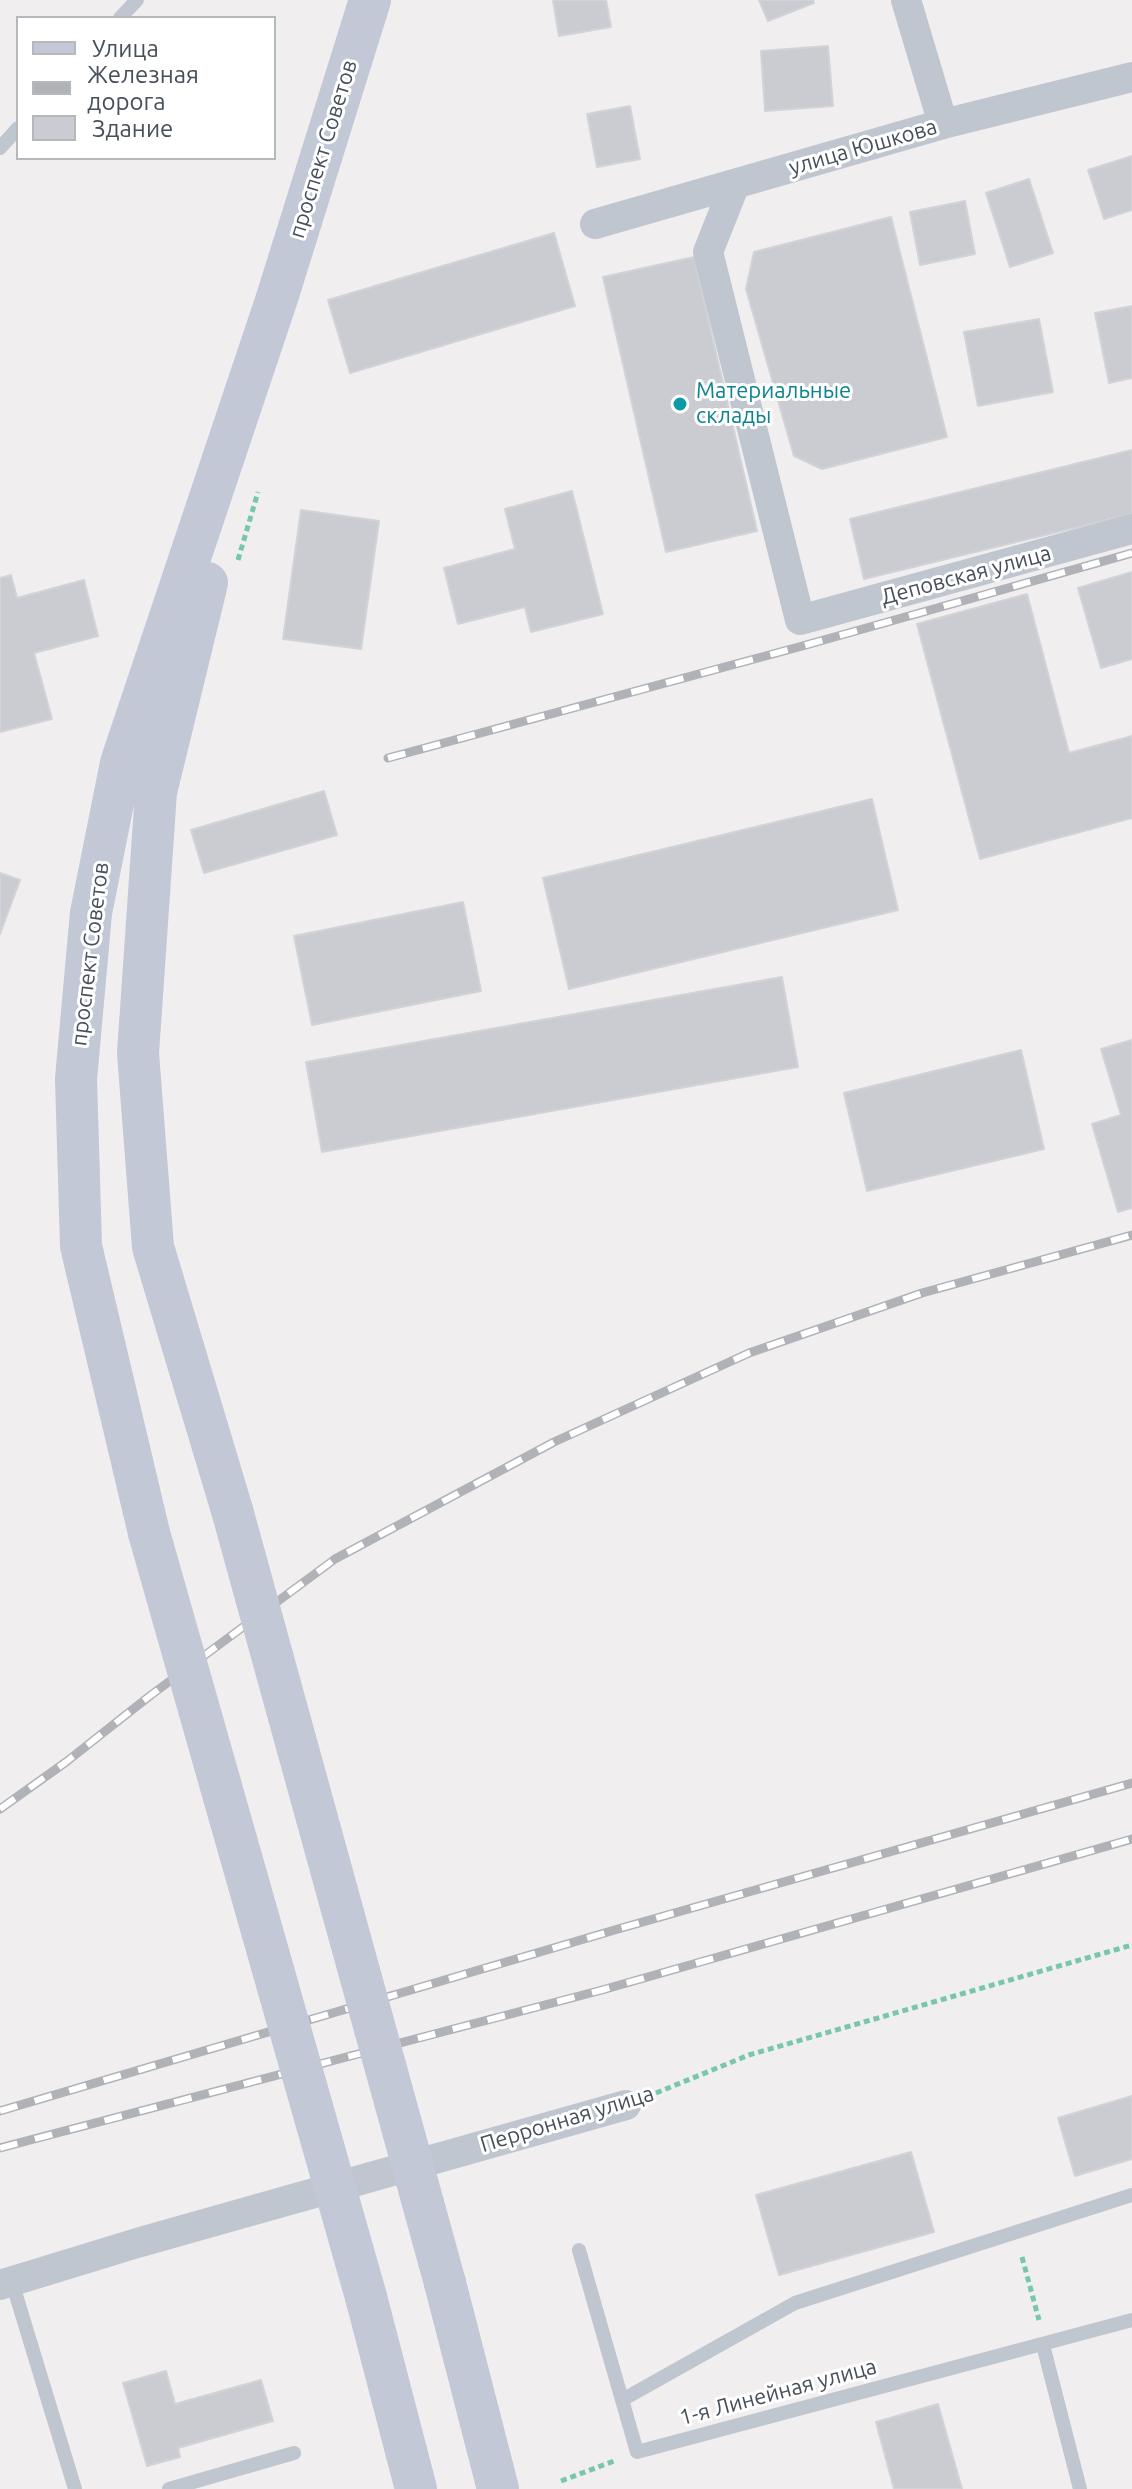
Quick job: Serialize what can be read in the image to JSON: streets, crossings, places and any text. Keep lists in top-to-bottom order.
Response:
{
  "streets": {
    "main road": ["проспект Советов"],
    "street": ["улица Юшкова", "Деповская улица", "Перронная улица"],
    "lane": ["1-я Линейная улица"]
  },
  "crossings": [
    ["улица Юшкова", "Деповская улица"]
  ],
  "places": ["Материальные склады"],
  "legend": ["Улица", "Железная дорога", "Здание"]
}
